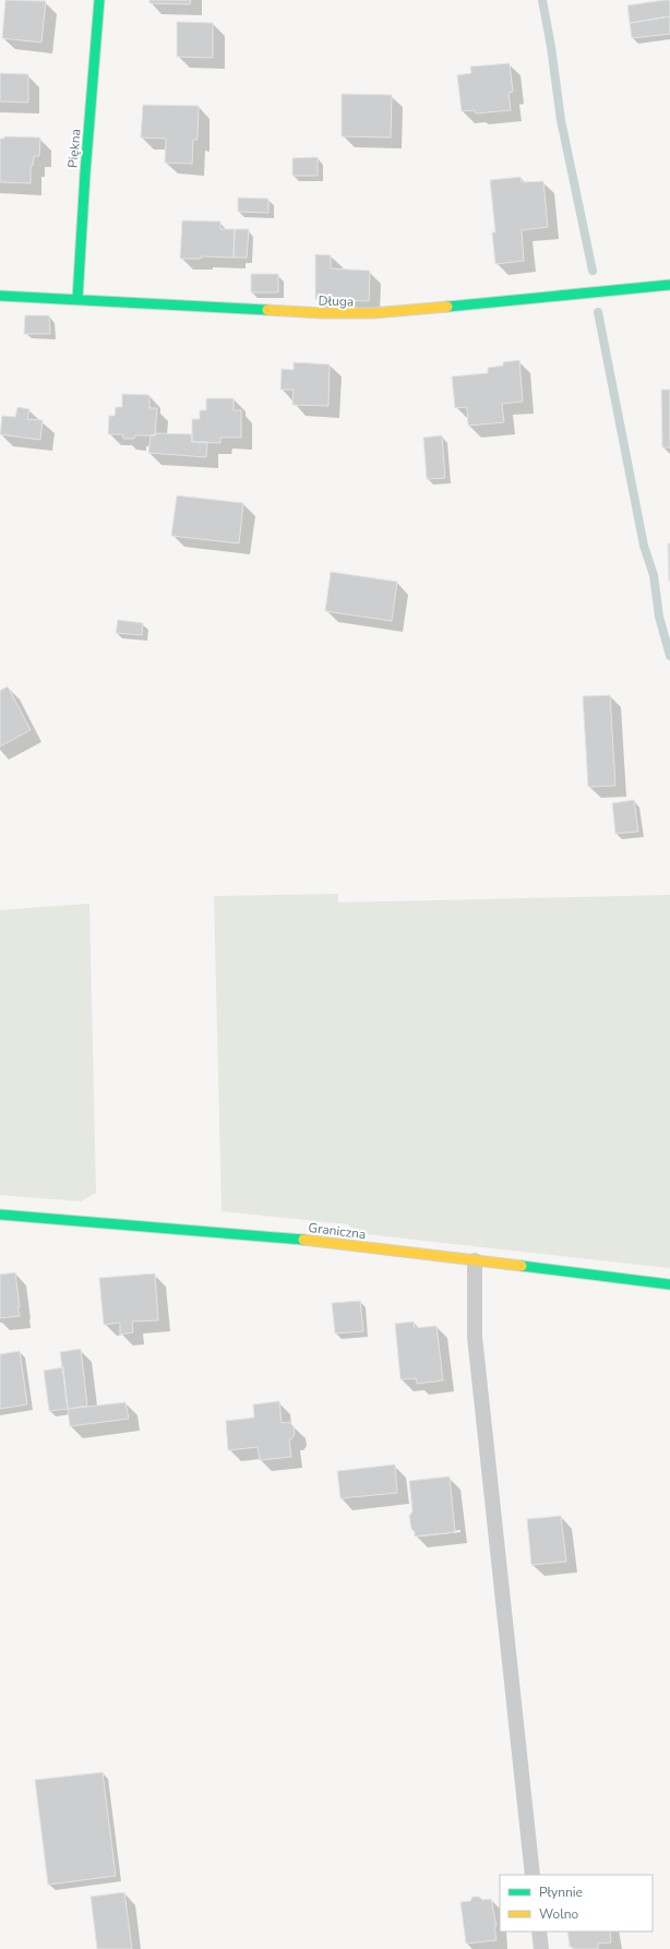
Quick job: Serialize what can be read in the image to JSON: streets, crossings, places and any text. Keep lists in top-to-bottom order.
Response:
{
  "streets": {
    "street": ["Piękna", "Długa", "Graniczna"]
  },
  "crossings": [
    ["Piękna", "Długa"]
  ],
  "legend": ["Płynnie", "Wolno"]
}
